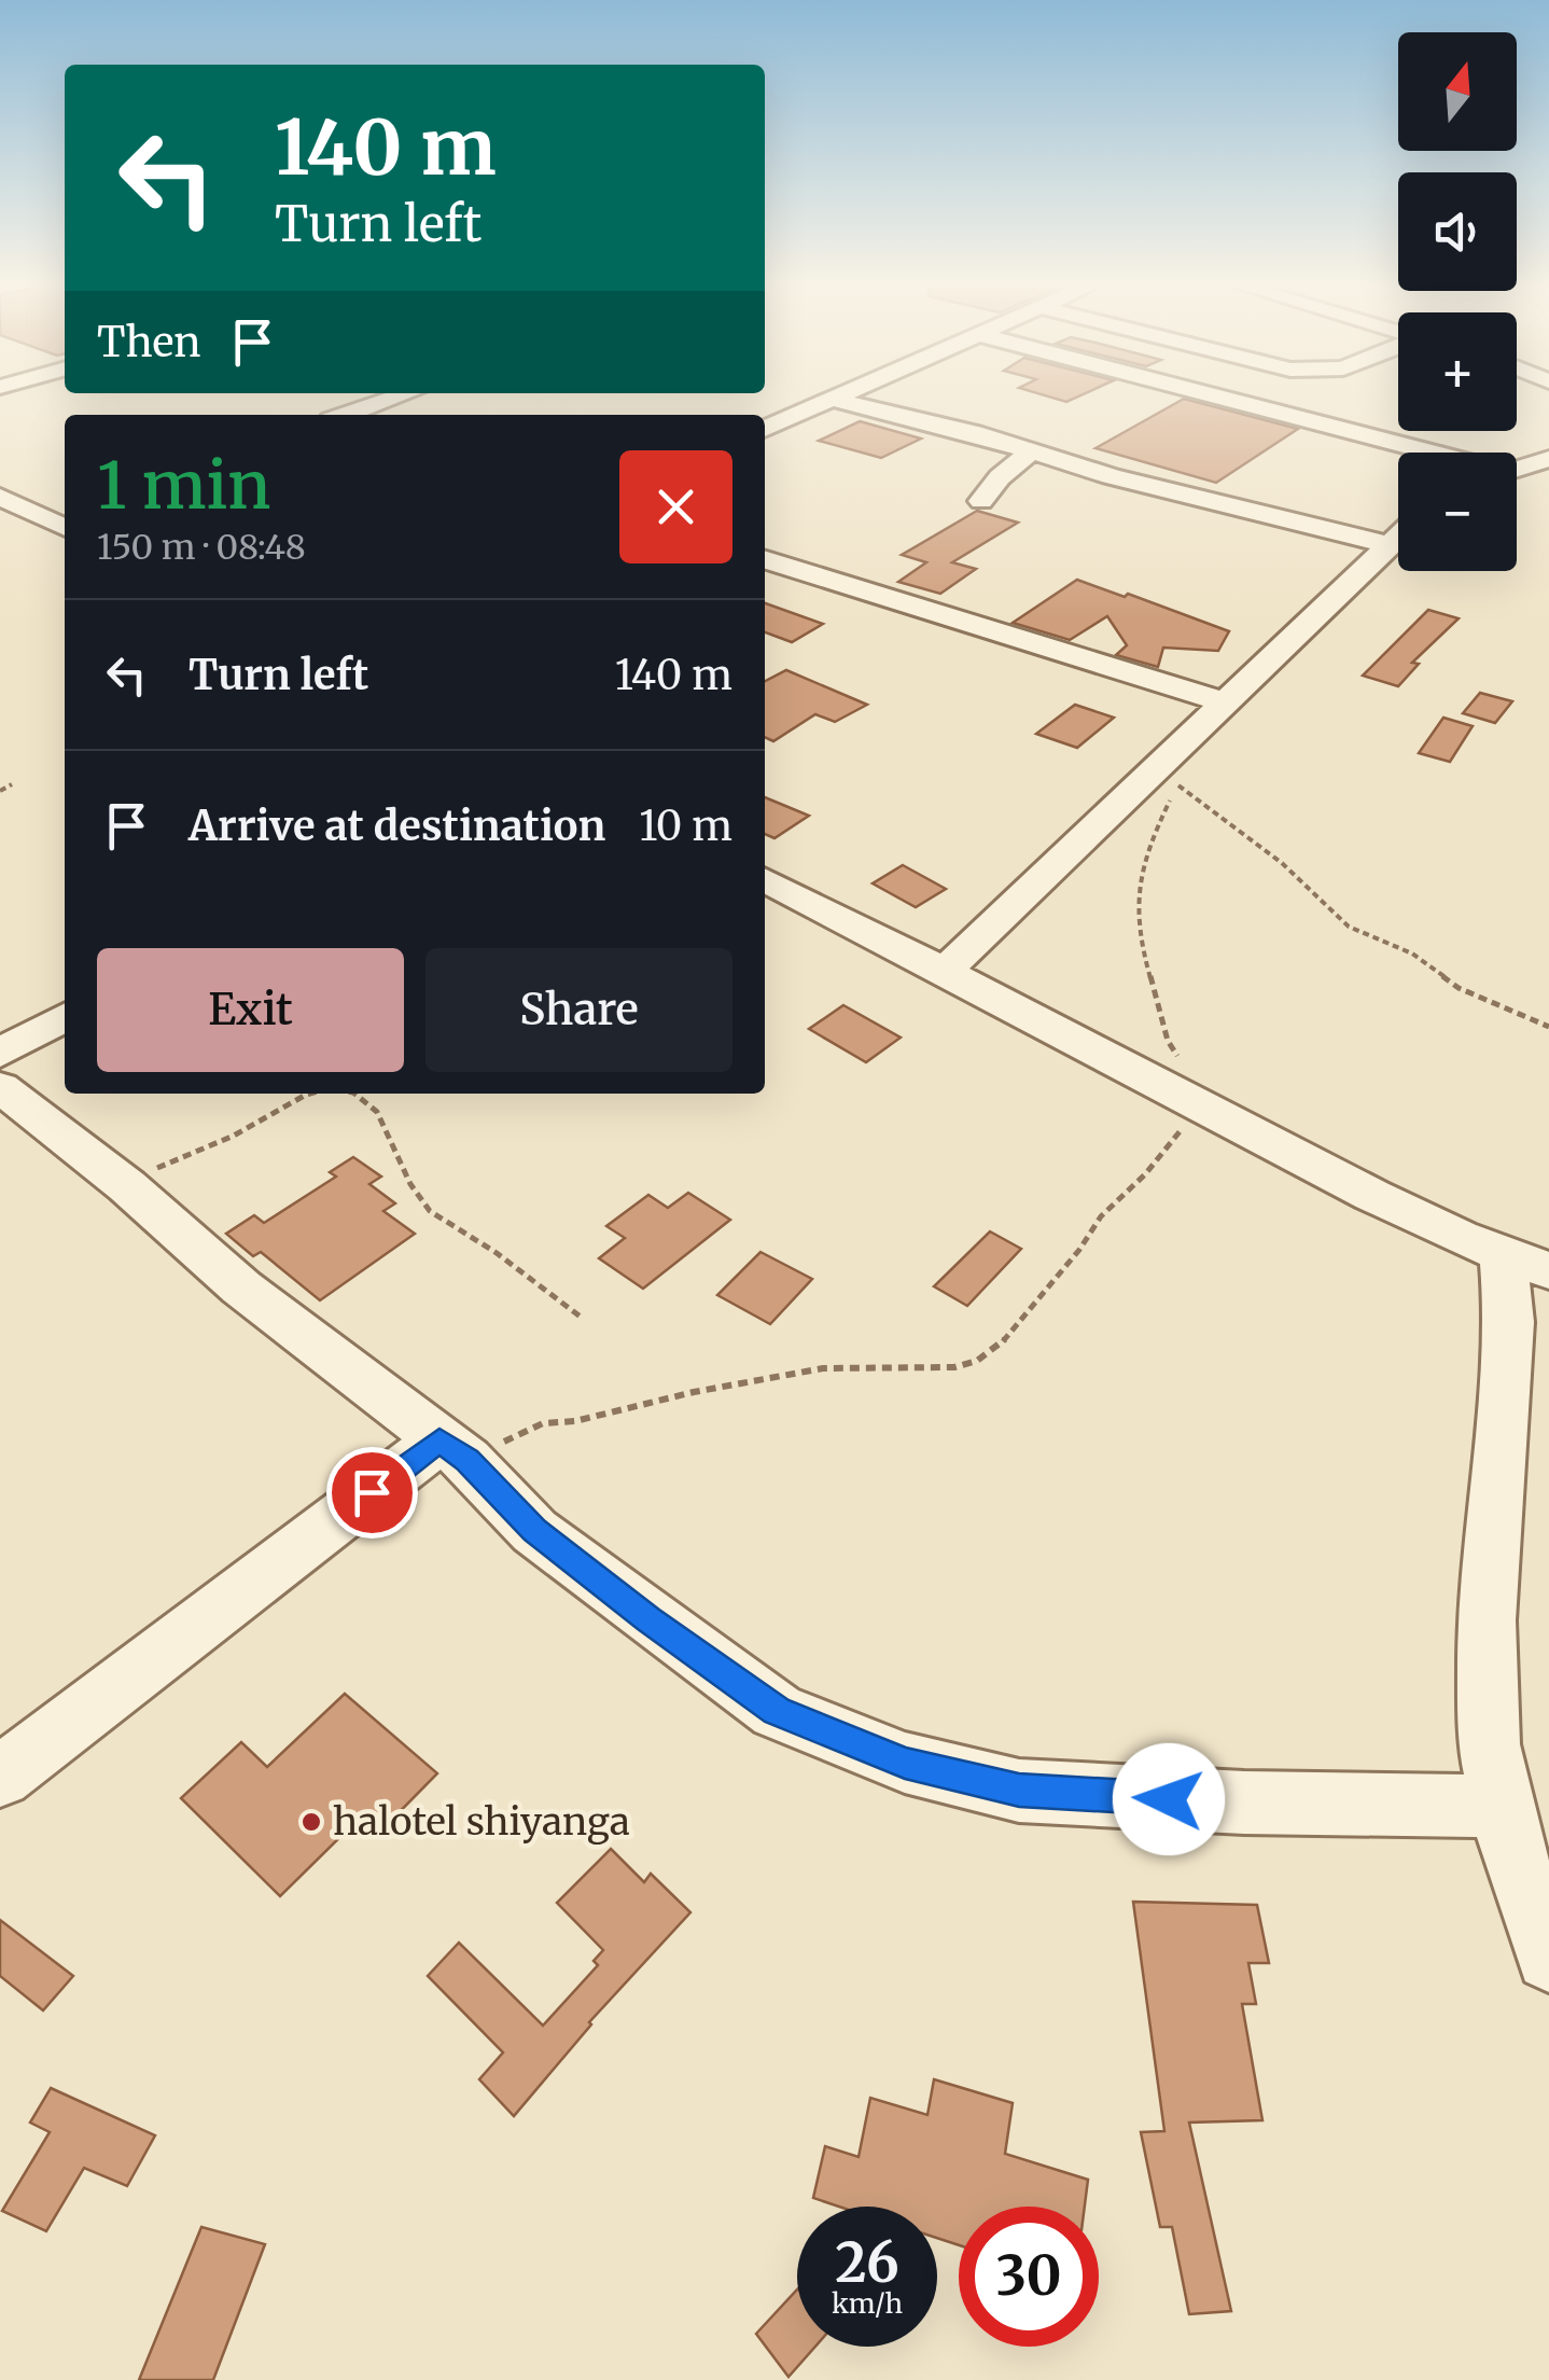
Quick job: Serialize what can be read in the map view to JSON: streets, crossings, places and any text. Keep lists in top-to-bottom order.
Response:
{
  "places": ["halotel shiyanga"],
  "north": "top",
  "page": {
    "map_buttons": ["+", "−"],
    "turn": ["140 m", "Turn left"],
    "then": "Then",
    "heading": ["1 min", "150 m · 08:48"],
    "list": [
      {
        "name": "Turn left",
        "value": "140 m"
      },
      {
        "name": "Arrive at destination",
        "value": "10 m"
      }
    ],
    "buttons": ["Exit", "Share"],
    "speed": "26 km/h",
    "limit": "30"
  }
}
